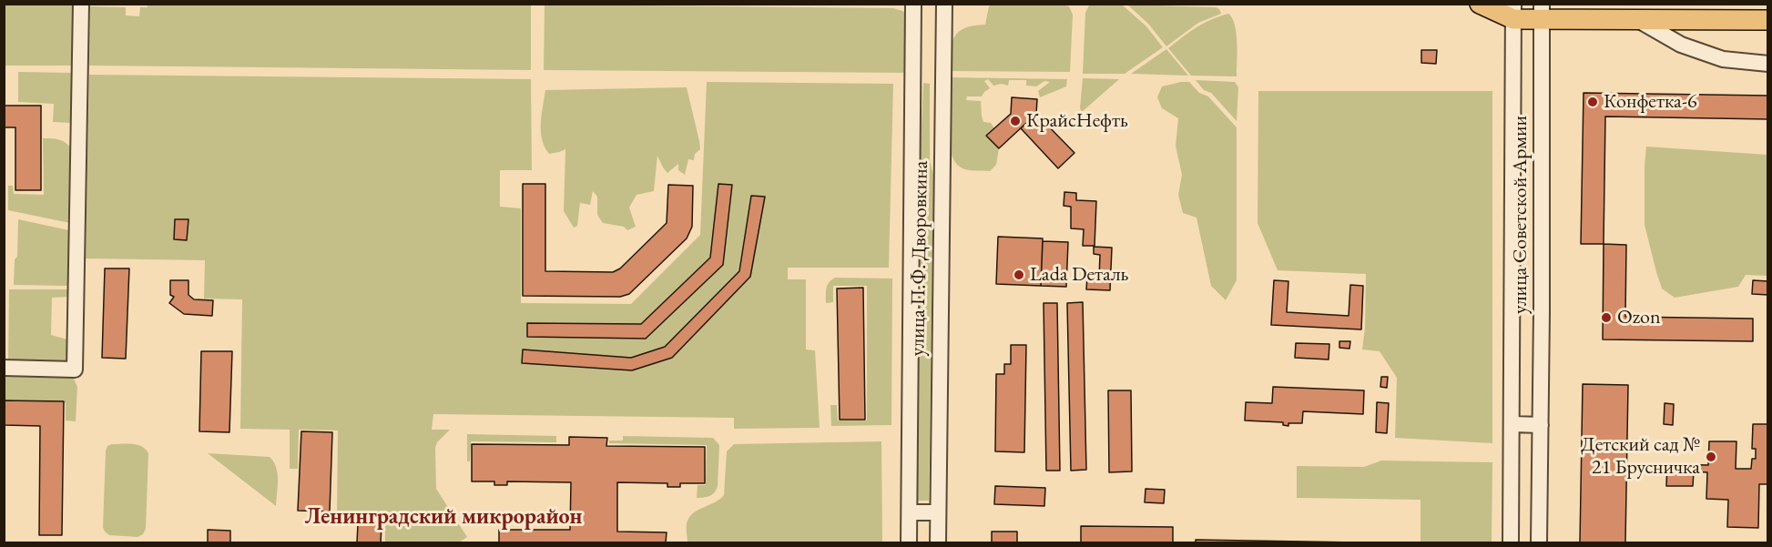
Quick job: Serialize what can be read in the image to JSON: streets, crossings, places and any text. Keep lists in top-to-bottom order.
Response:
{
  "streets": {
    "street": ["улица Советской Армии", "улица П.Ф. Дворовкина"]
  },
  "districts": ["Ленинградский микрорайон"],
  "places": [
    "Конфетка-6",
    "КрайсНефть",
    "Lada Dеталь",
    "Ozon",
    "Детский сад № 21 Брусничка"
  ]
}
